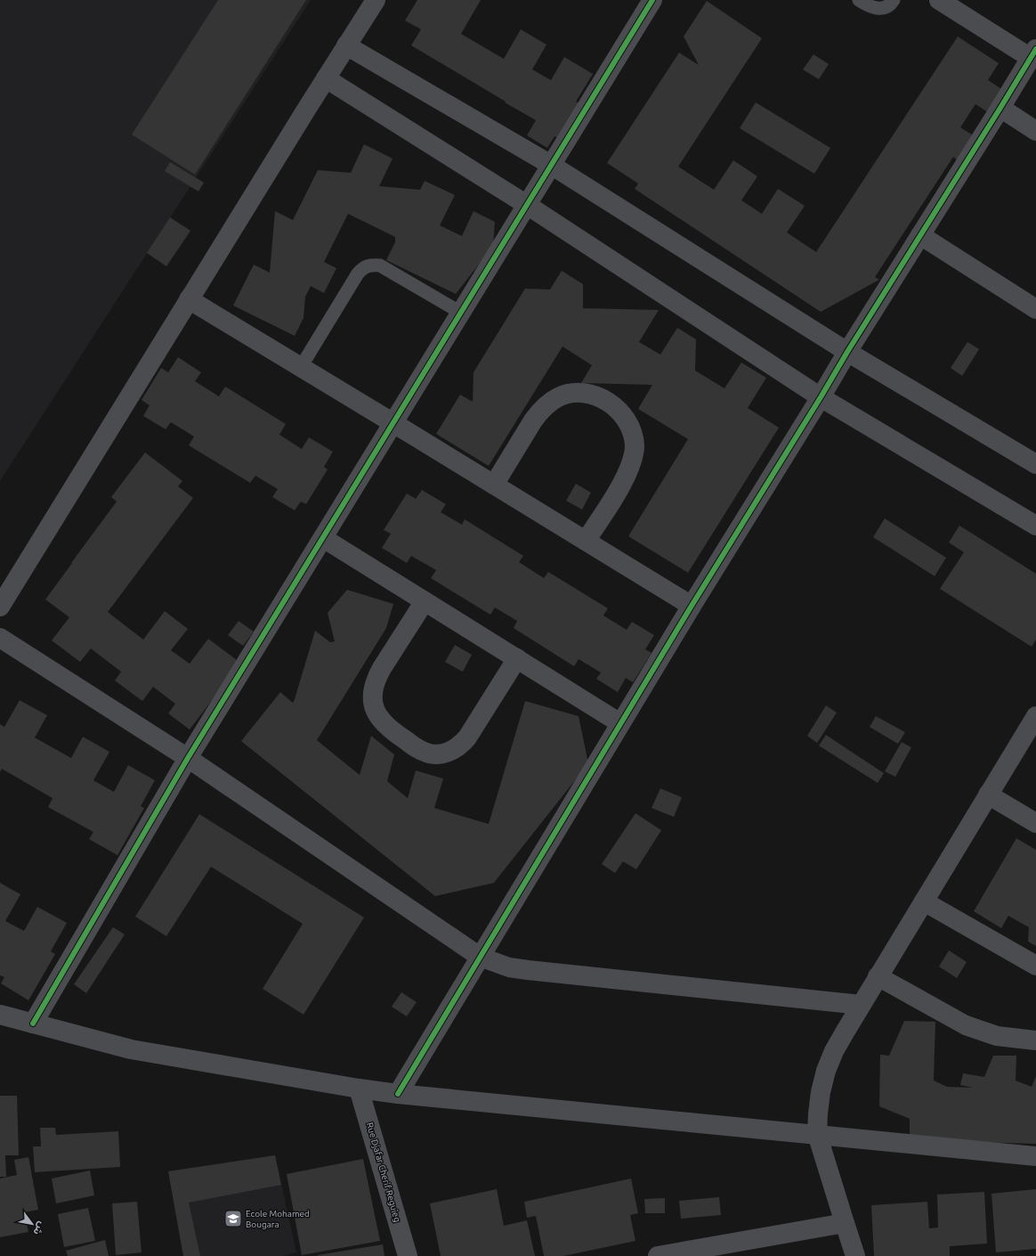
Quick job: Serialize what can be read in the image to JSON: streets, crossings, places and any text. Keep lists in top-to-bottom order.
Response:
{
  "streets": {
    "street": ["Rue Djafar Cherif Reguieg"]
  },
  "places": {
    "school or university": ["Ecole Mohamed Bougara"]
  },
  "north": "bottom right"
}
